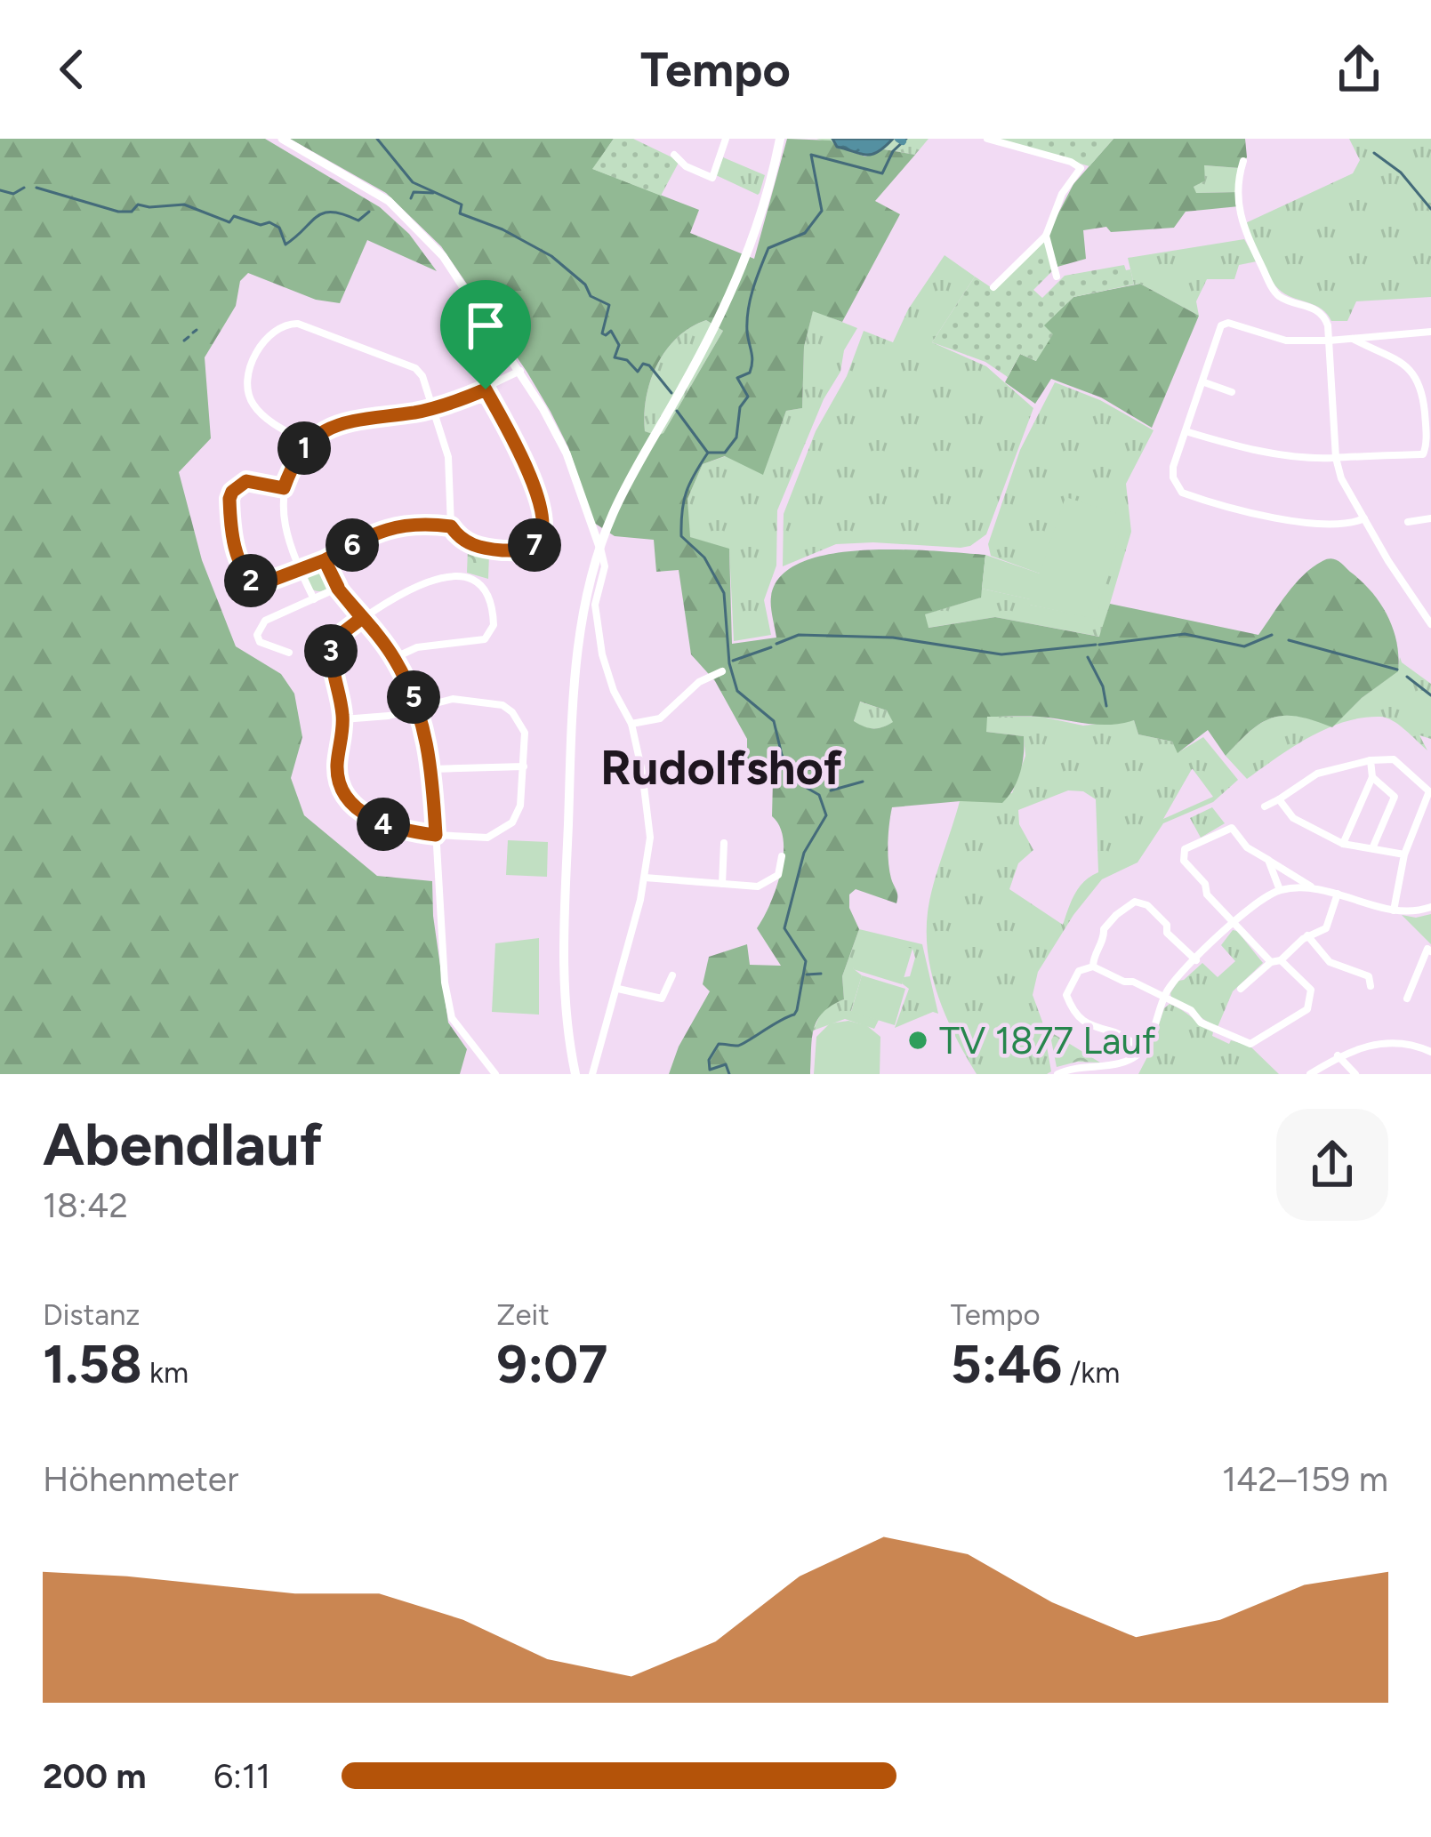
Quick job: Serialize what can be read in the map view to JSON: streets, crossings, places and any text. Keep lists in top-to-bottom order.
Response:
{
  "districts": ["Rudolfshof"],
  "places": ["TV 1877 Lauf"],
  "page": {
    "header": "Tempo",
    "pins": [
      "1",
      "6",
      "7",
      "2",
      "3",
      "5",
      "4"
    ],
    "heading": ["Abendlauf", "18:42"],
    "stats": [
      ["Distanz", "1.58 km"],
      ["Zeit", "9:07"],
      ["Tempo", "5:46 /km"]
    ],
    "chart": ["Höhenmeter", "142–159 m"],
    "list": [
      {
        "name": "200 m",
        "note": "6:11"
      }
    ]
  }
}
